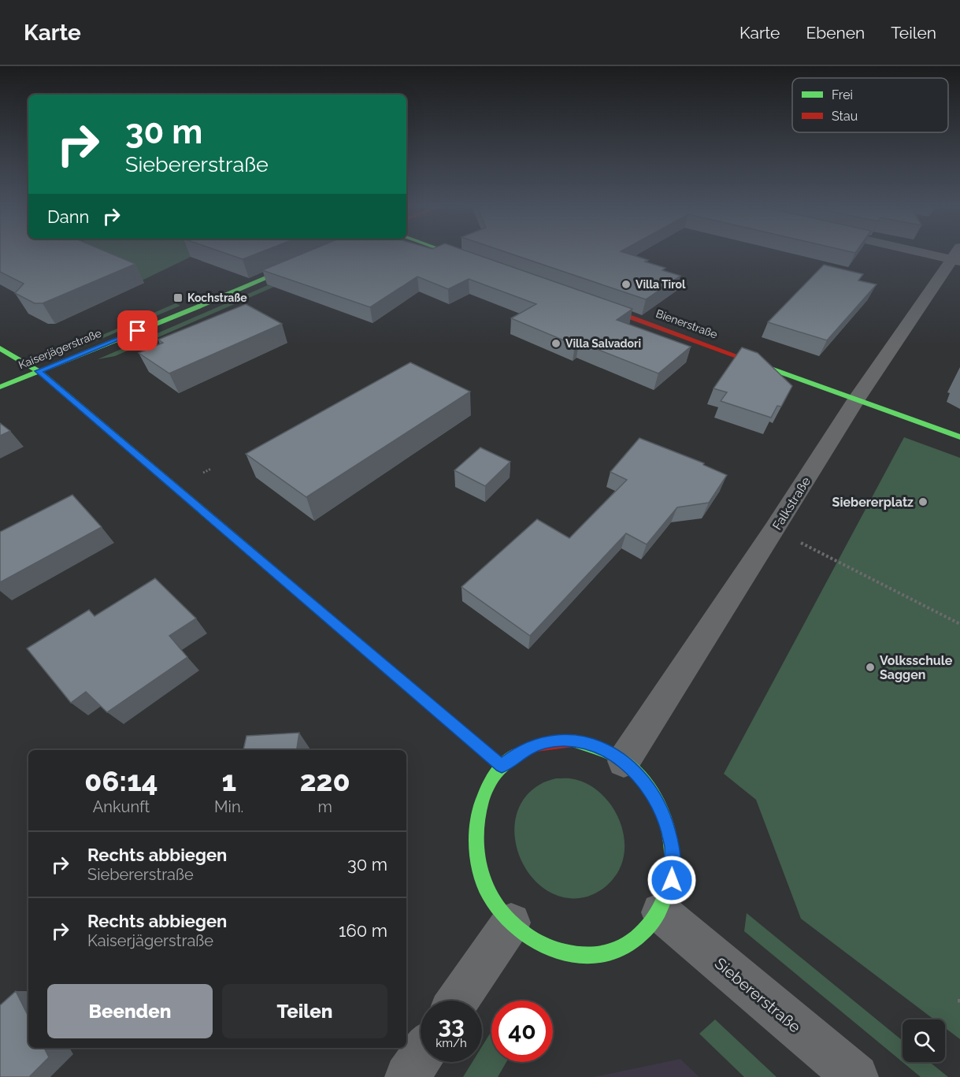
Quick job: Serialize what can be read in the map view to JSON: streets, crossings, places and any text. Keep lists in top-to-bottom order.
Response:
{
  "streets": {
    "street": [
      "Bienerstraße",
      "Kaiserjägerstraße",
      "Falkstraße",
      "Siebererstraße"
    ]
  },
  "crossings": [
    ["Bienerstraße", "Falkstraße"]
  ],
  "places": {
    "other": [
      "Villa Tirol",
      "Villa Salvadori",
      "Siebererplatz",
      "Volksschule Saggen"
    ],
    "transit": ["Kochstraße"]
  },
  "legend": ["Frei", "Stau"],
  "page": {
    "header": "Karte",
    "nav": ["Karte", "Ebenen", "Teilen"],
    "turn": ["30 m", "Siebererstraße"],
    "then": "Dann",
    "eta": [
      "06:14",
      "Ankunft",
      "1",
      "Min.",
      "220",
      "m"
    ],
    "list": [
      {
        "name": "Rechts abbiegen",
        "note": "Siebererstraße",
        "value": "30 m"
      },
      {
        "name": "Rechts abbiegen",
        "note": "Kaiserjägerstraße",
        "value": "160 m"
      }
    ],
    "buttons": ["Beenden", "Teilen"],
    "speed": "33 km/h",
    "limit": "40"
  }
}
